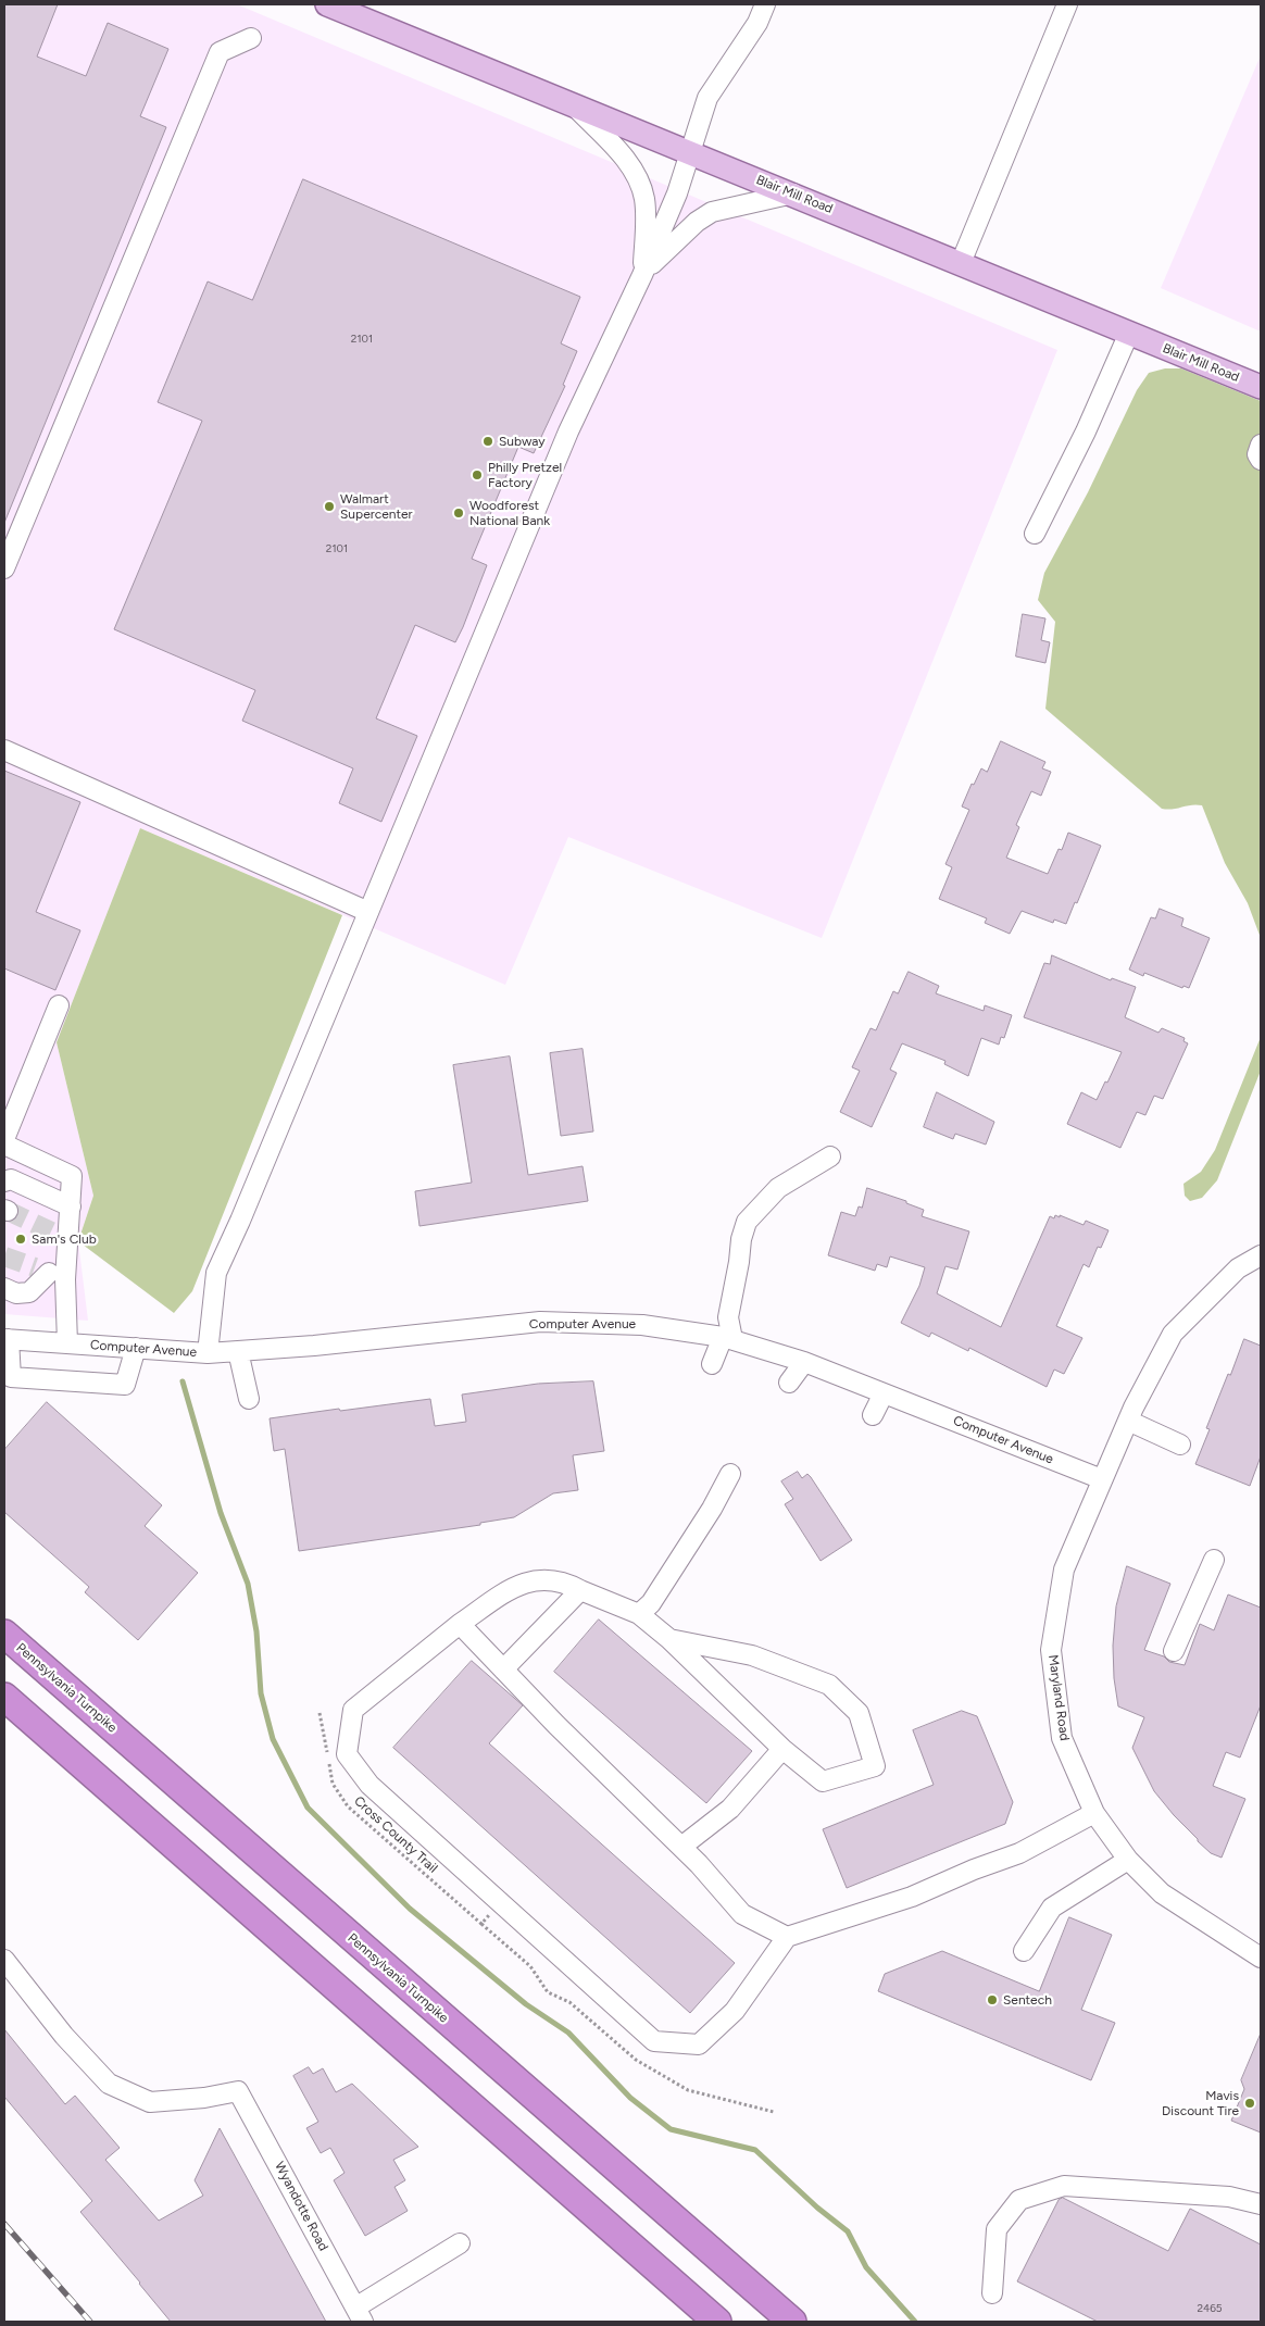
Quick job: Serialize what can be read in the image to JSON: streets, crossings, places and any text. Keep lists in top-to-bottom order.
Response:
{
  "streets": {
    "highway": ["Pennsylvania Turnpike"],
    "main road": ["Blair Mill Road"],
    "street": ["Computer Avenue", "Maryland Road", "Wyandotte Road"],
    "path": ["Cross County Trail"]
  },
  "crossings": [
    ["Computer Avenue", "Maryland Road"]
  ],
  "places": [
    "Subway",
    "Philly Pretzel Factory",
    "Walmart Supercenter",
    "Woodforest National Bank",
    "Sam's Club",
    "Sentech",
    "Mavis Discount Tire"
  ],
  "house_numbers": ["2101", "2101", "2465"]
}
